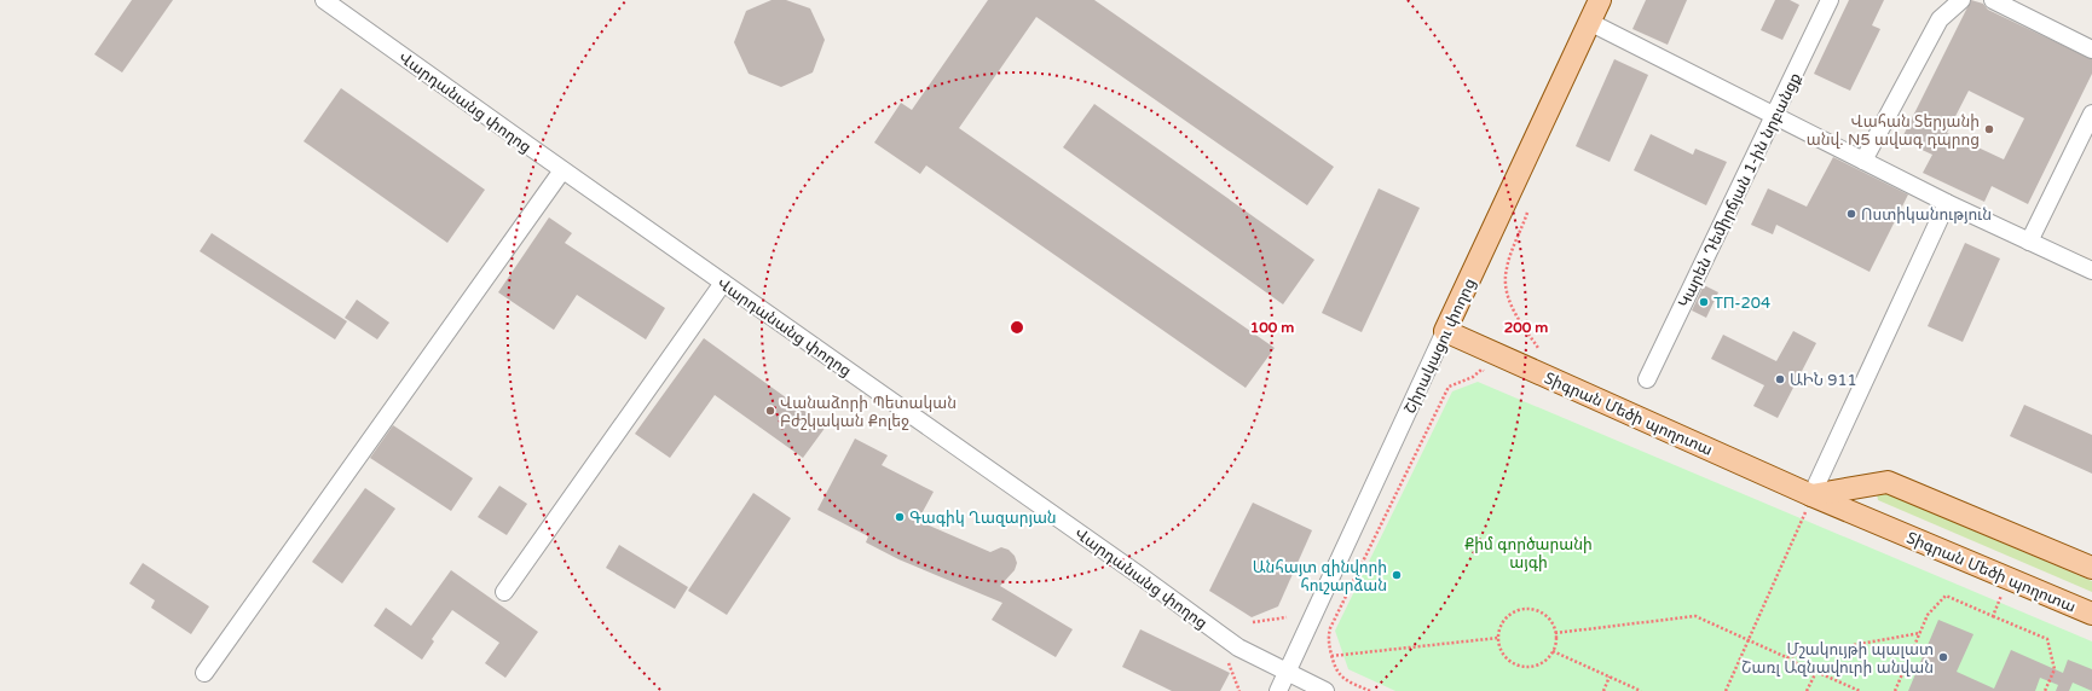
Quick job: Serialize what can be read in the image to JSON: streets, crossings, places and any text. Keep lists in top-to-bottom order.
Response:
{
  "streets": {
    "main road": ["Շիրակացու փողոց", "Տիգրան Մեծի պողոտա"],
    "street": ["Վարդանանց փողոց", "Կարեն Դեմիրճյան 1-ին նրբանցք"]
  },
  "crossings": [
    ["Վարդանանց փողոց", "Շիրակացու փողոց"],
    ["Շիրակացու փողոց", "Տիգրան Մեծի պողոտա"]
  ],
  "parks": ["Քիմ գործարանի այգի"],
  "places": [
    "Վահան Տերյանի անվ. N5 ավագ դպրոց",
    "Ոստիկանություն",
    "ТП-204",
    "ԱԻՆ 911",
    "Վանաձորի Պետական Բժշկական Քոլեջ",
    "Գագիկ Ղազարյան",
    "Անհայտ զինվորի հուշարձան",
    "Մշակույթի պալատ Շառլ Ազնավուրի անվան"
  ],
  "rings": ["100 m", "200 m"]
}
